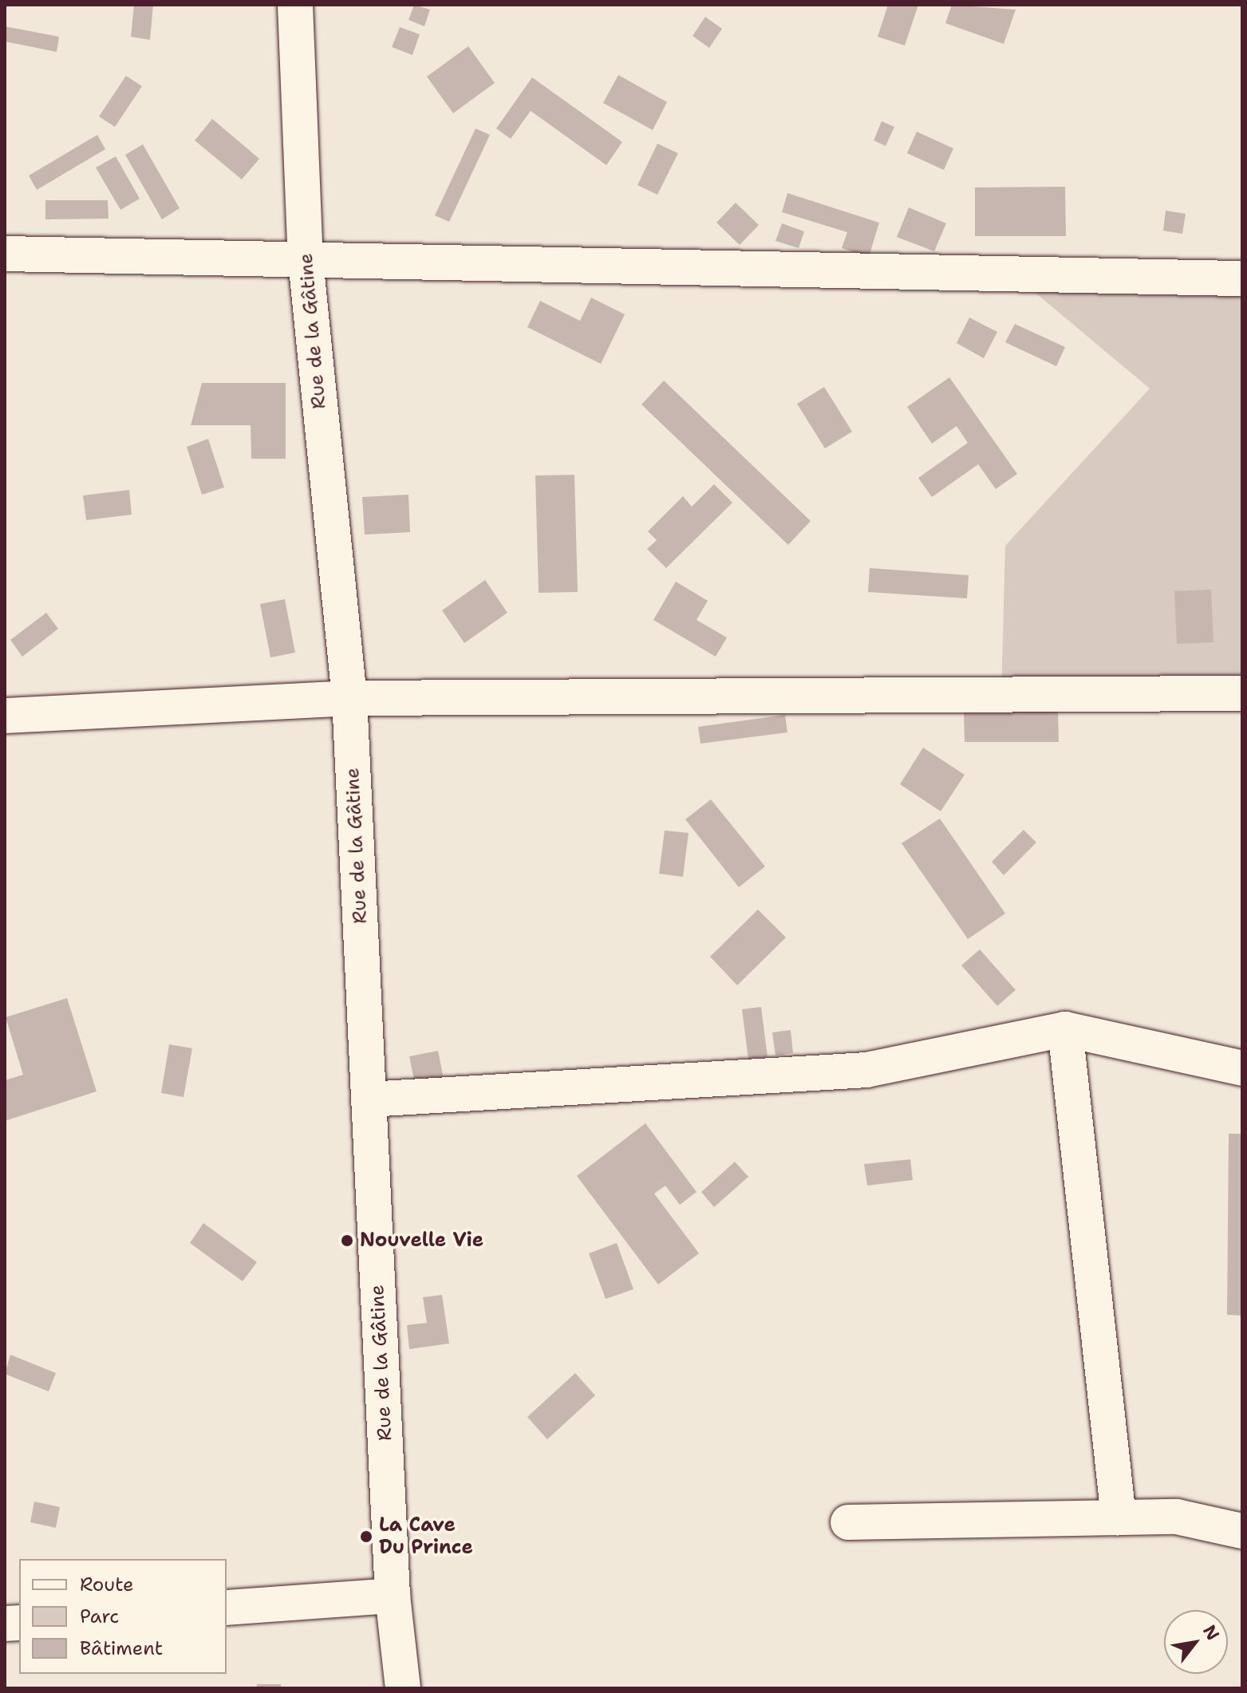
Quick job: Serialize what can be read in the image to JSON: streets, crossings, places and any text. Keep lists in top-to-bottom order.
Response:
{
  "streets": {
    "street": ["Rue de la Gâtine"]
  },
  "places": ["Nouvelle Vie", "La Cave Du Prince"],
  "legend": ["Route", "Parc", "Bâtiment"],
  "north": "top right"
}
